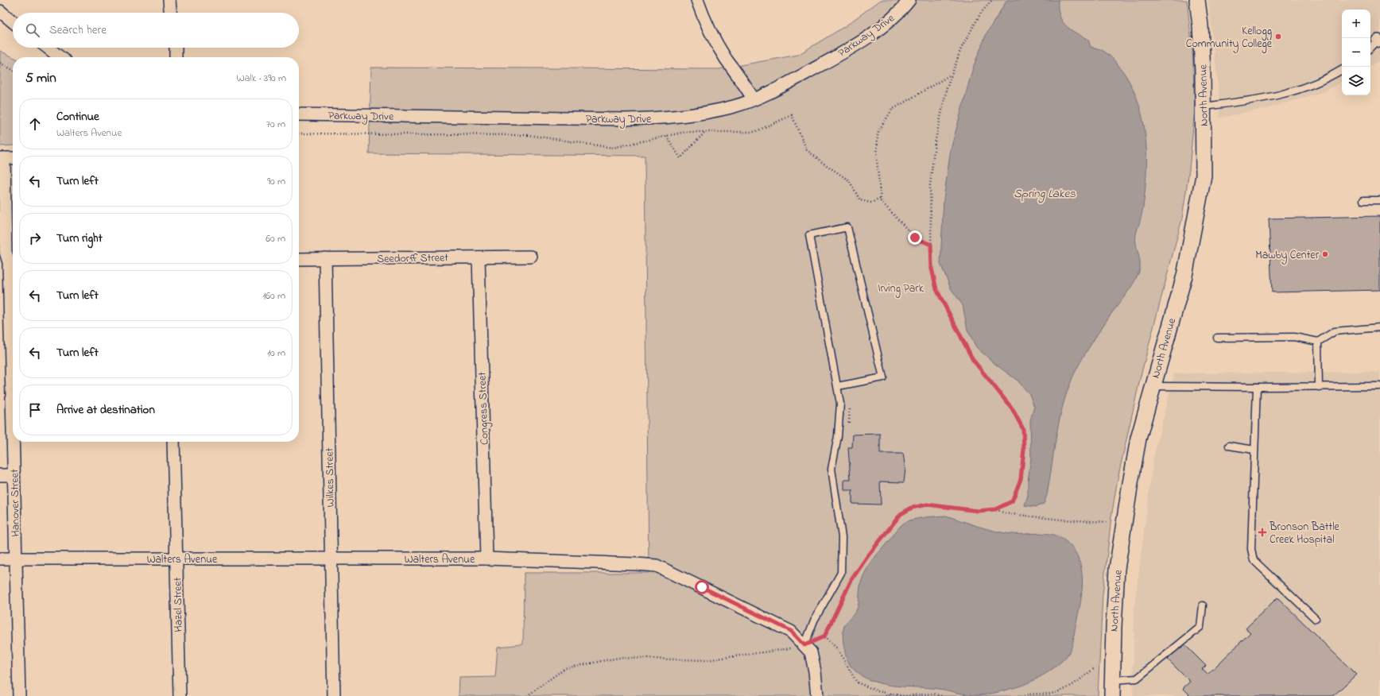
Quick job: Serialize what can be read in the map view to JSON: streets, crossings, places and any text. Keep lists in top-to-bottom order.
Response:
{
  "streets": {
    "street": [
      "Parkway Drive",
      "North Avenue",
      "Seedorff Street",
      "Congress Street",
      "Wilkes Street",
      "Hanover Street",
      "Walters Avenue",
      "Hazel Street"
    ]
  },
  "crossings": [
    ["Seedorff Street", "Congress Street"],
    ["Seedorff Street", "Wilkes Street"],
    ["Congress Street", "Walters Avenue"],
    ["Wilkes Street", "Walters Avenue"],
    ["Hanover Street", "Walters Avenue"],
    ["Walters Avenue", "Hazel Street"]
  ],
  "water": ["Spring Lakes"],
  "parks": ["Irving Park"],
  "places": {
    "other": ["Kellogg Community College", "Mawby Center"],
    "health": ["Bronson Battle Creek Hospital"]
  },
  "page": {
    "map_buttons": ["+", "−"],
    "search": "Search here",
    "heading": ["5 min", "Walk · 390 m"],
    "list": [
      ["Continue", "Walters Avenue", "70 m"],
      ["Turn left", "90 m"],
      ["Turn right", "60 m"],
      ["Turn left", "160 m"],
      ["Turn left", "10 m"],
      "Arrive at destination"
    ]
  }
}
